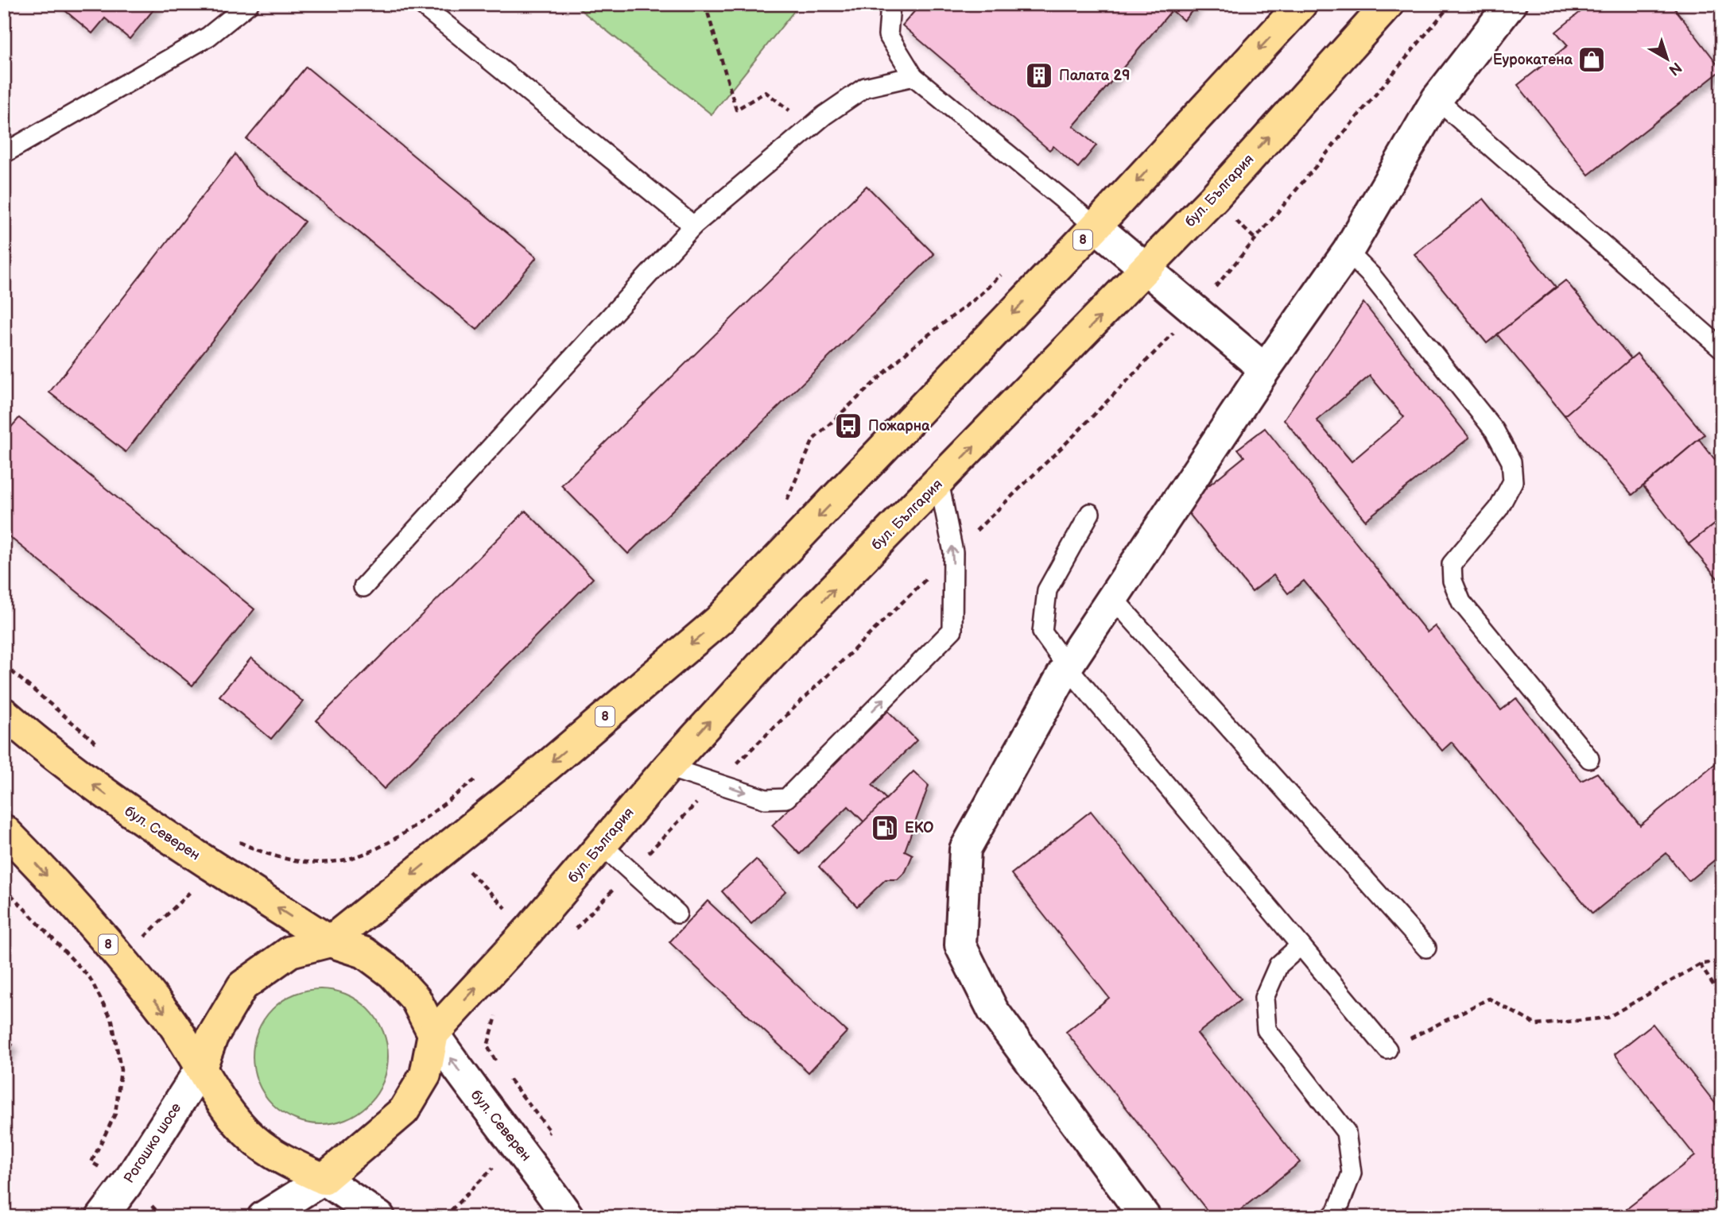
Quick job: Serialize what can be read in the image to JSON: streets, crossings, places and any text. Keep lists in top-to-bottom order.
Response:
{
  "streets": {
    "main road": ["бул. България", "8", "бул. Северен"],
    "street": ["Рогошко шосе"]
  },
  "crossings": [
    ["бул. България", "бул. Северен"],
    ["8", "бул. Северен"],
    ["8", "Рогошко шосе"]
  ],
  "places": {
    "shop": ["Еурокатена"],
    "building": ["Палата 29"],
    "bus stop": ["Пожарна"],
    "fuel station": ["EKO"]
  },
  "north": "bottom right"
}
